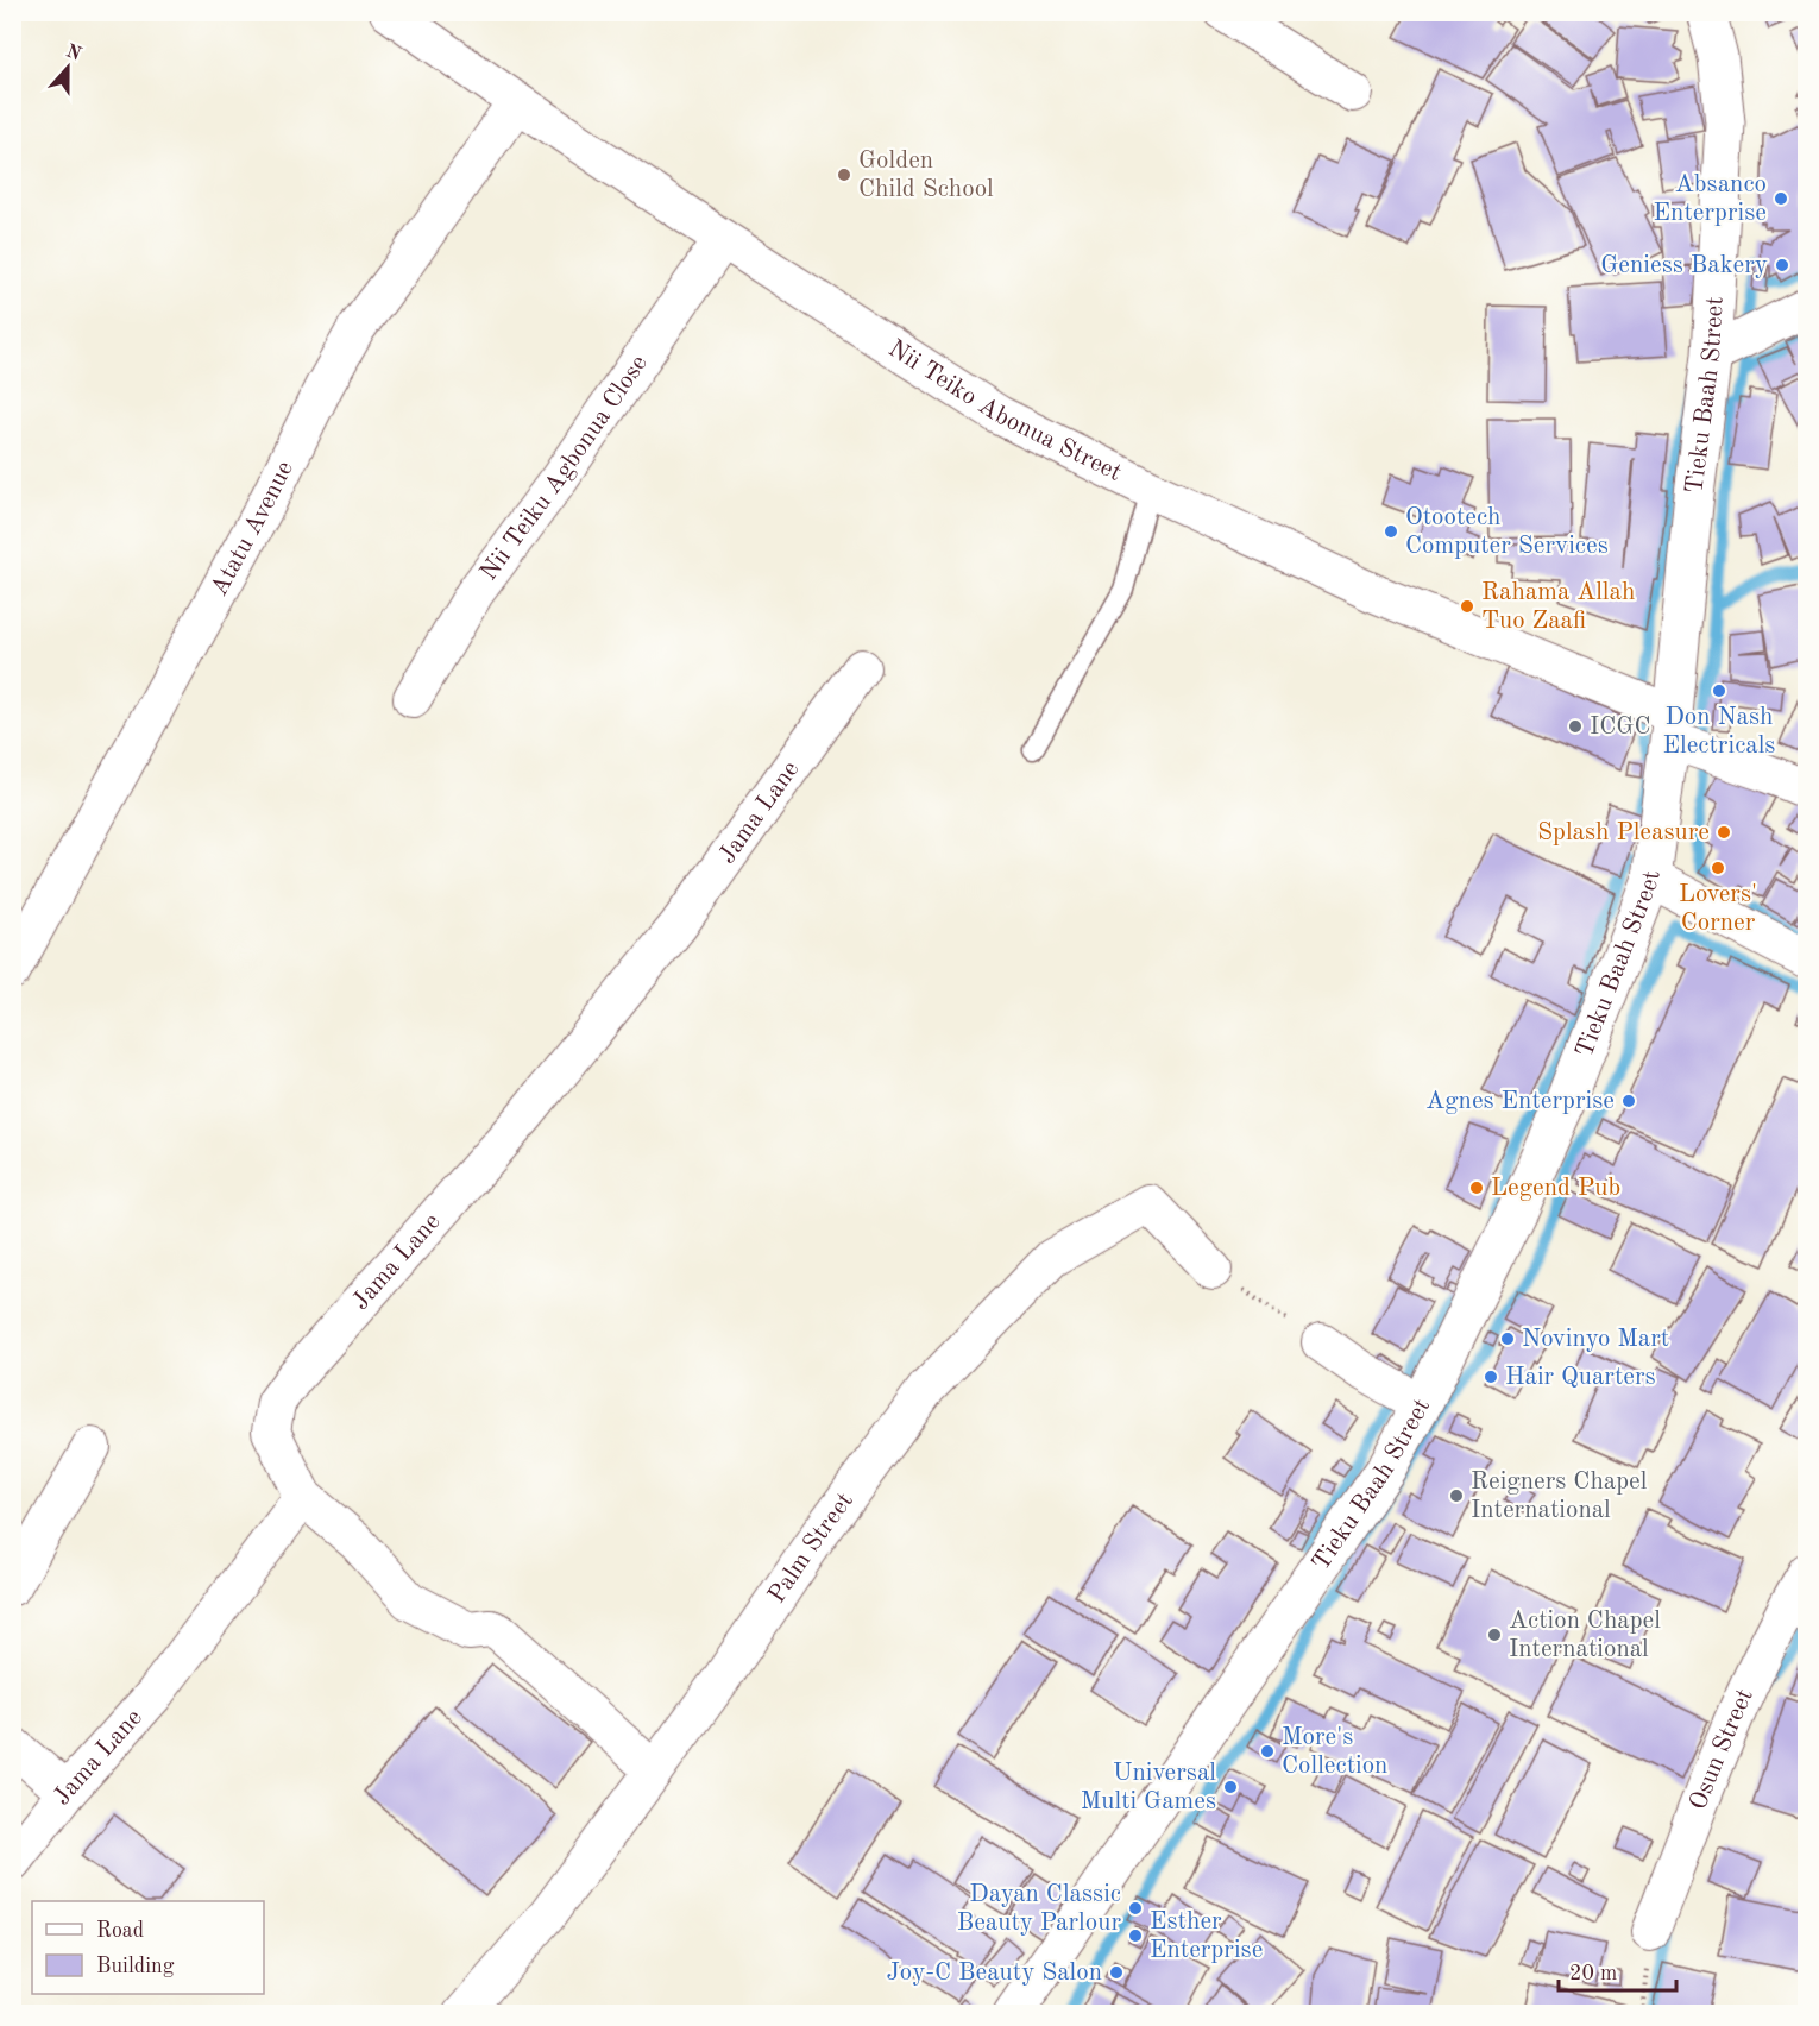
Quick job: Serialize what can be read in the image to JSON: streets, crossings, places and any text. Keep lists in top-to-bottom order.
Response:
{
  "streets": {
    "street": [
      "Tieku Baah Street",
      "Nii Teiko Abonua Street",
      "Nii Teiku Agbonua Close",
      "Atatu Avenue",
      "Jama Lane",
      "Palm Street",
      "Osun Street"
    ]
  },
  "crossings": [
    ["Tieku Baah Street", "Nii Teiko Abonua Street"],
    ["Nii Teiko Abonua Street", "Nii Teiku Agbonua Close"],
    ["Nii Teiko Abonua Street", "Atatu Avenue"]
  ],
  "places": [
    "Golden Child School",
    "Absanco Enterprise",
    "Geniess Bakery",
    "Otootech Computer Services",
    "Rahama Allah Tuo Zaafi",
    "Don Nash Electricals",
    "ICGC",
    "Splash Pleasure",
    "Lovers' Corner",
    "Agnes Enterprise",
    "Legend Pub",
    "Novinyo Mart",
    "Hair Quarters",
    "Reigners Chapel International",
    "Action Chapel International",
    "More's Collection",
    "Universal Multi Games",
    "Dayan Classic Beauty Parlour",
    "Esther Enterprise",
    "Joy-C Beauty Salon"
  ],
  "legend": ["Road", "Building"],
  "scale_bar": "20 m",
  "north": "top"
}
